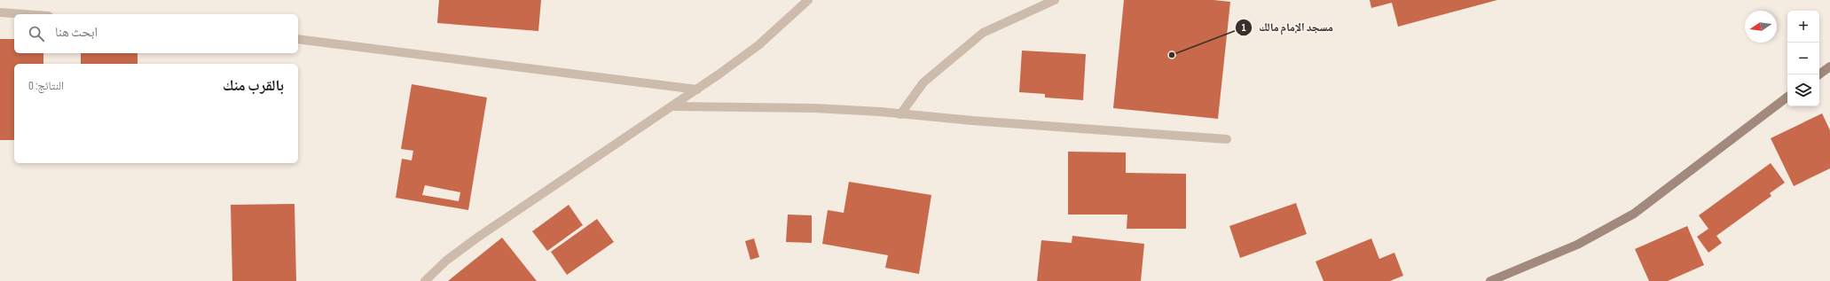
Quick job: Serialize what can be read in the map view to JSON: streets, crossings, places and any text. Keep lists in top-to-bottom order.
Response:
{
  "places": ["مسجد الإمام مالك"],
  "north": "left",
  "page": {
    "map_buttons": ["+", "−"],
    "search": "ابحث هنا",
    "heading": ["بالقرب منك", "النتائج: 0"]
  }
}
